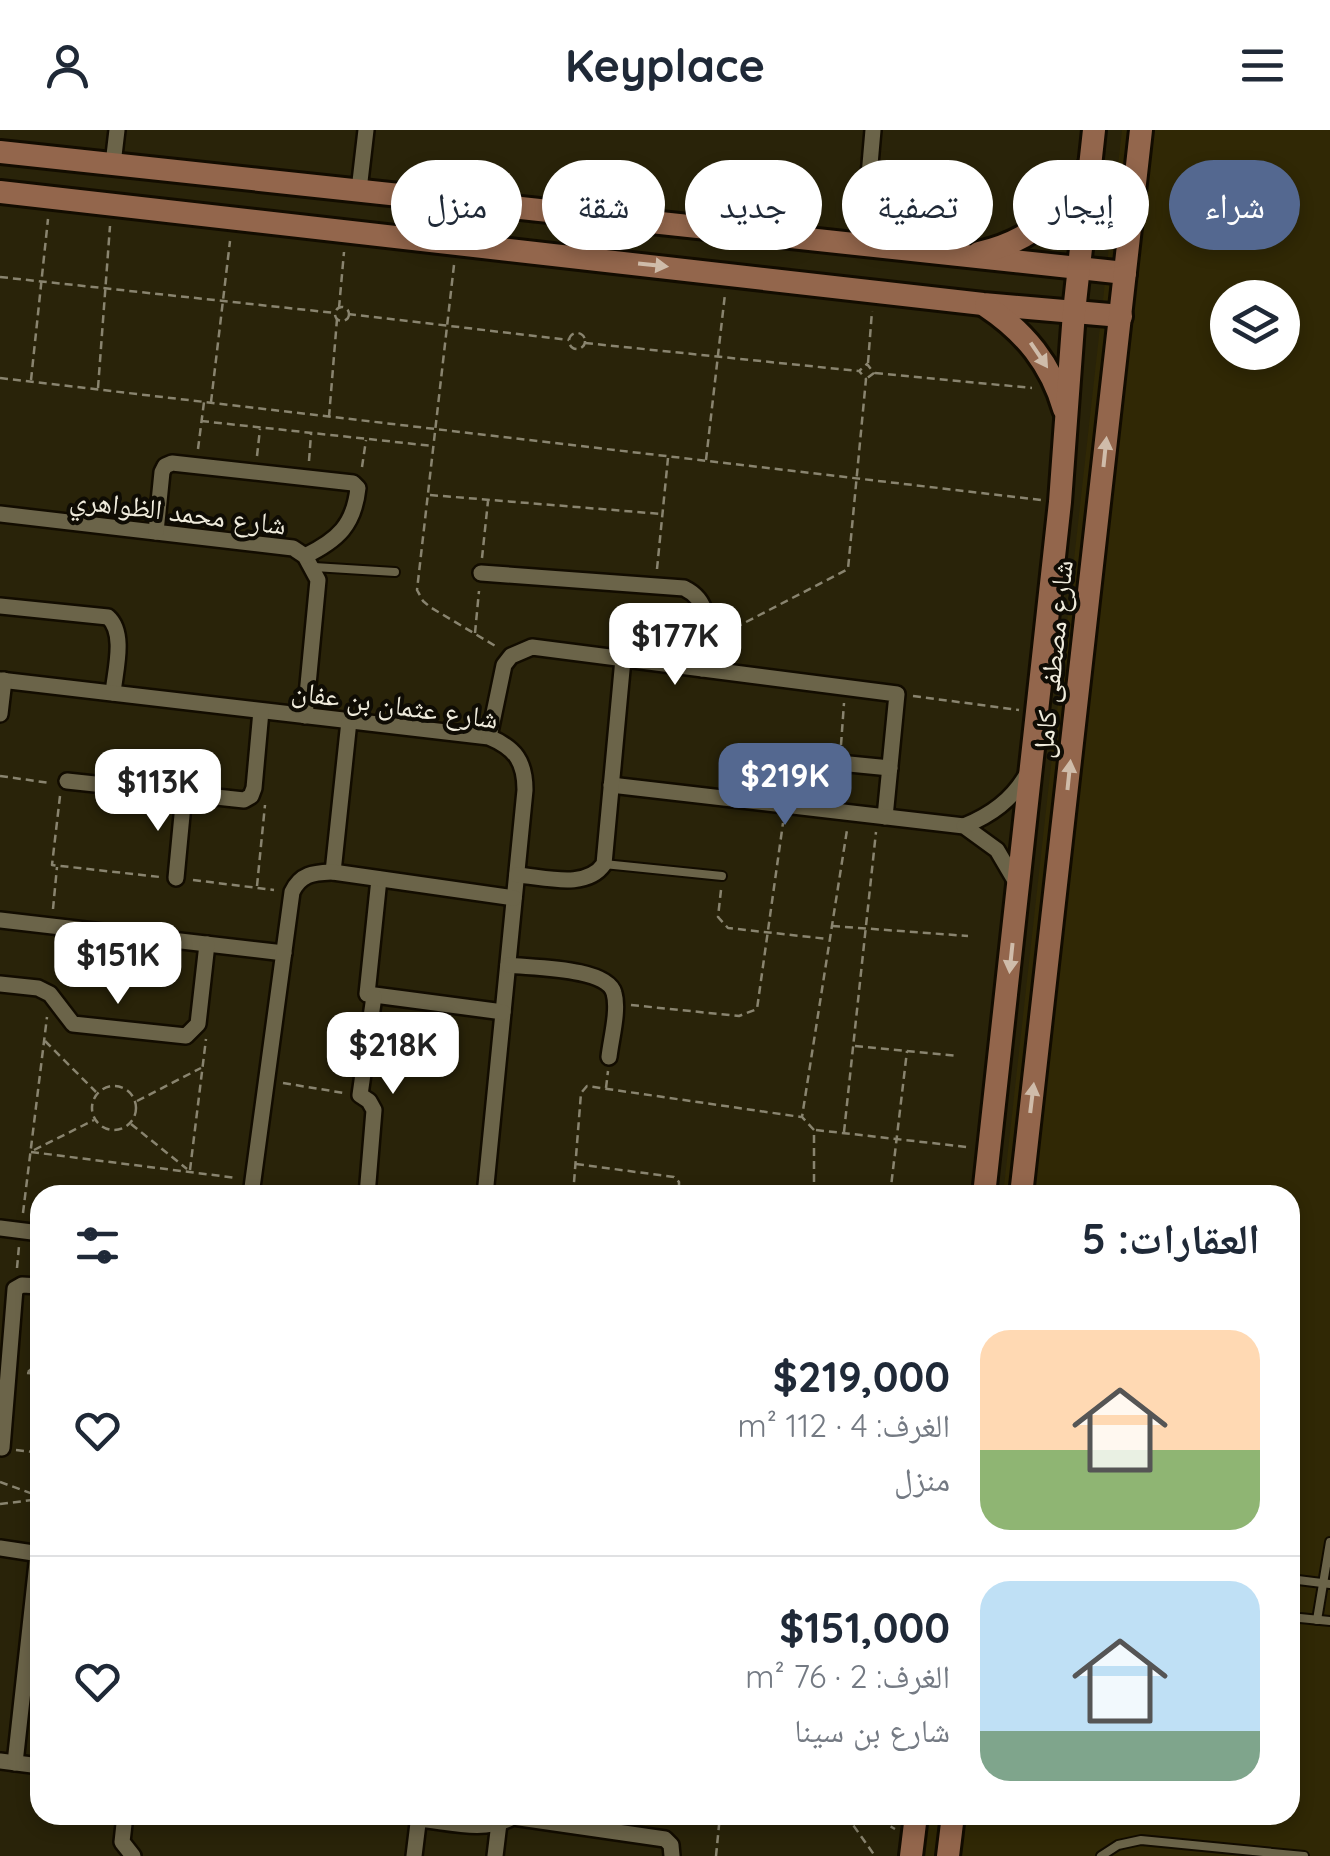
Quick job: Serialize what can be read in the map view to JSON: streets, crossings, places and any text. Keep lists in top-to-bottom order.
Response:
{
  "streets": {
    "street": ["شارع محمد الظواهري", "شارع مصطفى كامل", "شارع عثمان بن عفان"]
  },
  "crossings": [
    ["شارع محمد الظواهري", "شارع عثمان بن عفان"]
  ],
  "page": {
    "header": "Keyplace",
    "chip": [
      "شراء",
      "إيجار",
      "تصفية",
      "جديد",
      "شقة",
      "منزل"
    ],
    "price": [
      "$177K",
      "$219K",
      "$113K",
      "$151K",
      "$218K"
    ],
    "heading": "العقارات: 5",
    "list": [
      {
        "name": "$219,000",
        "note": "الغرف: 4 · 112 m² · منزل"
      },
      {
        "name": "$151,000",
        "note": "الغرف: 2 · 76 m² · شارع بن سينا"
      }
    ]
  }
}
